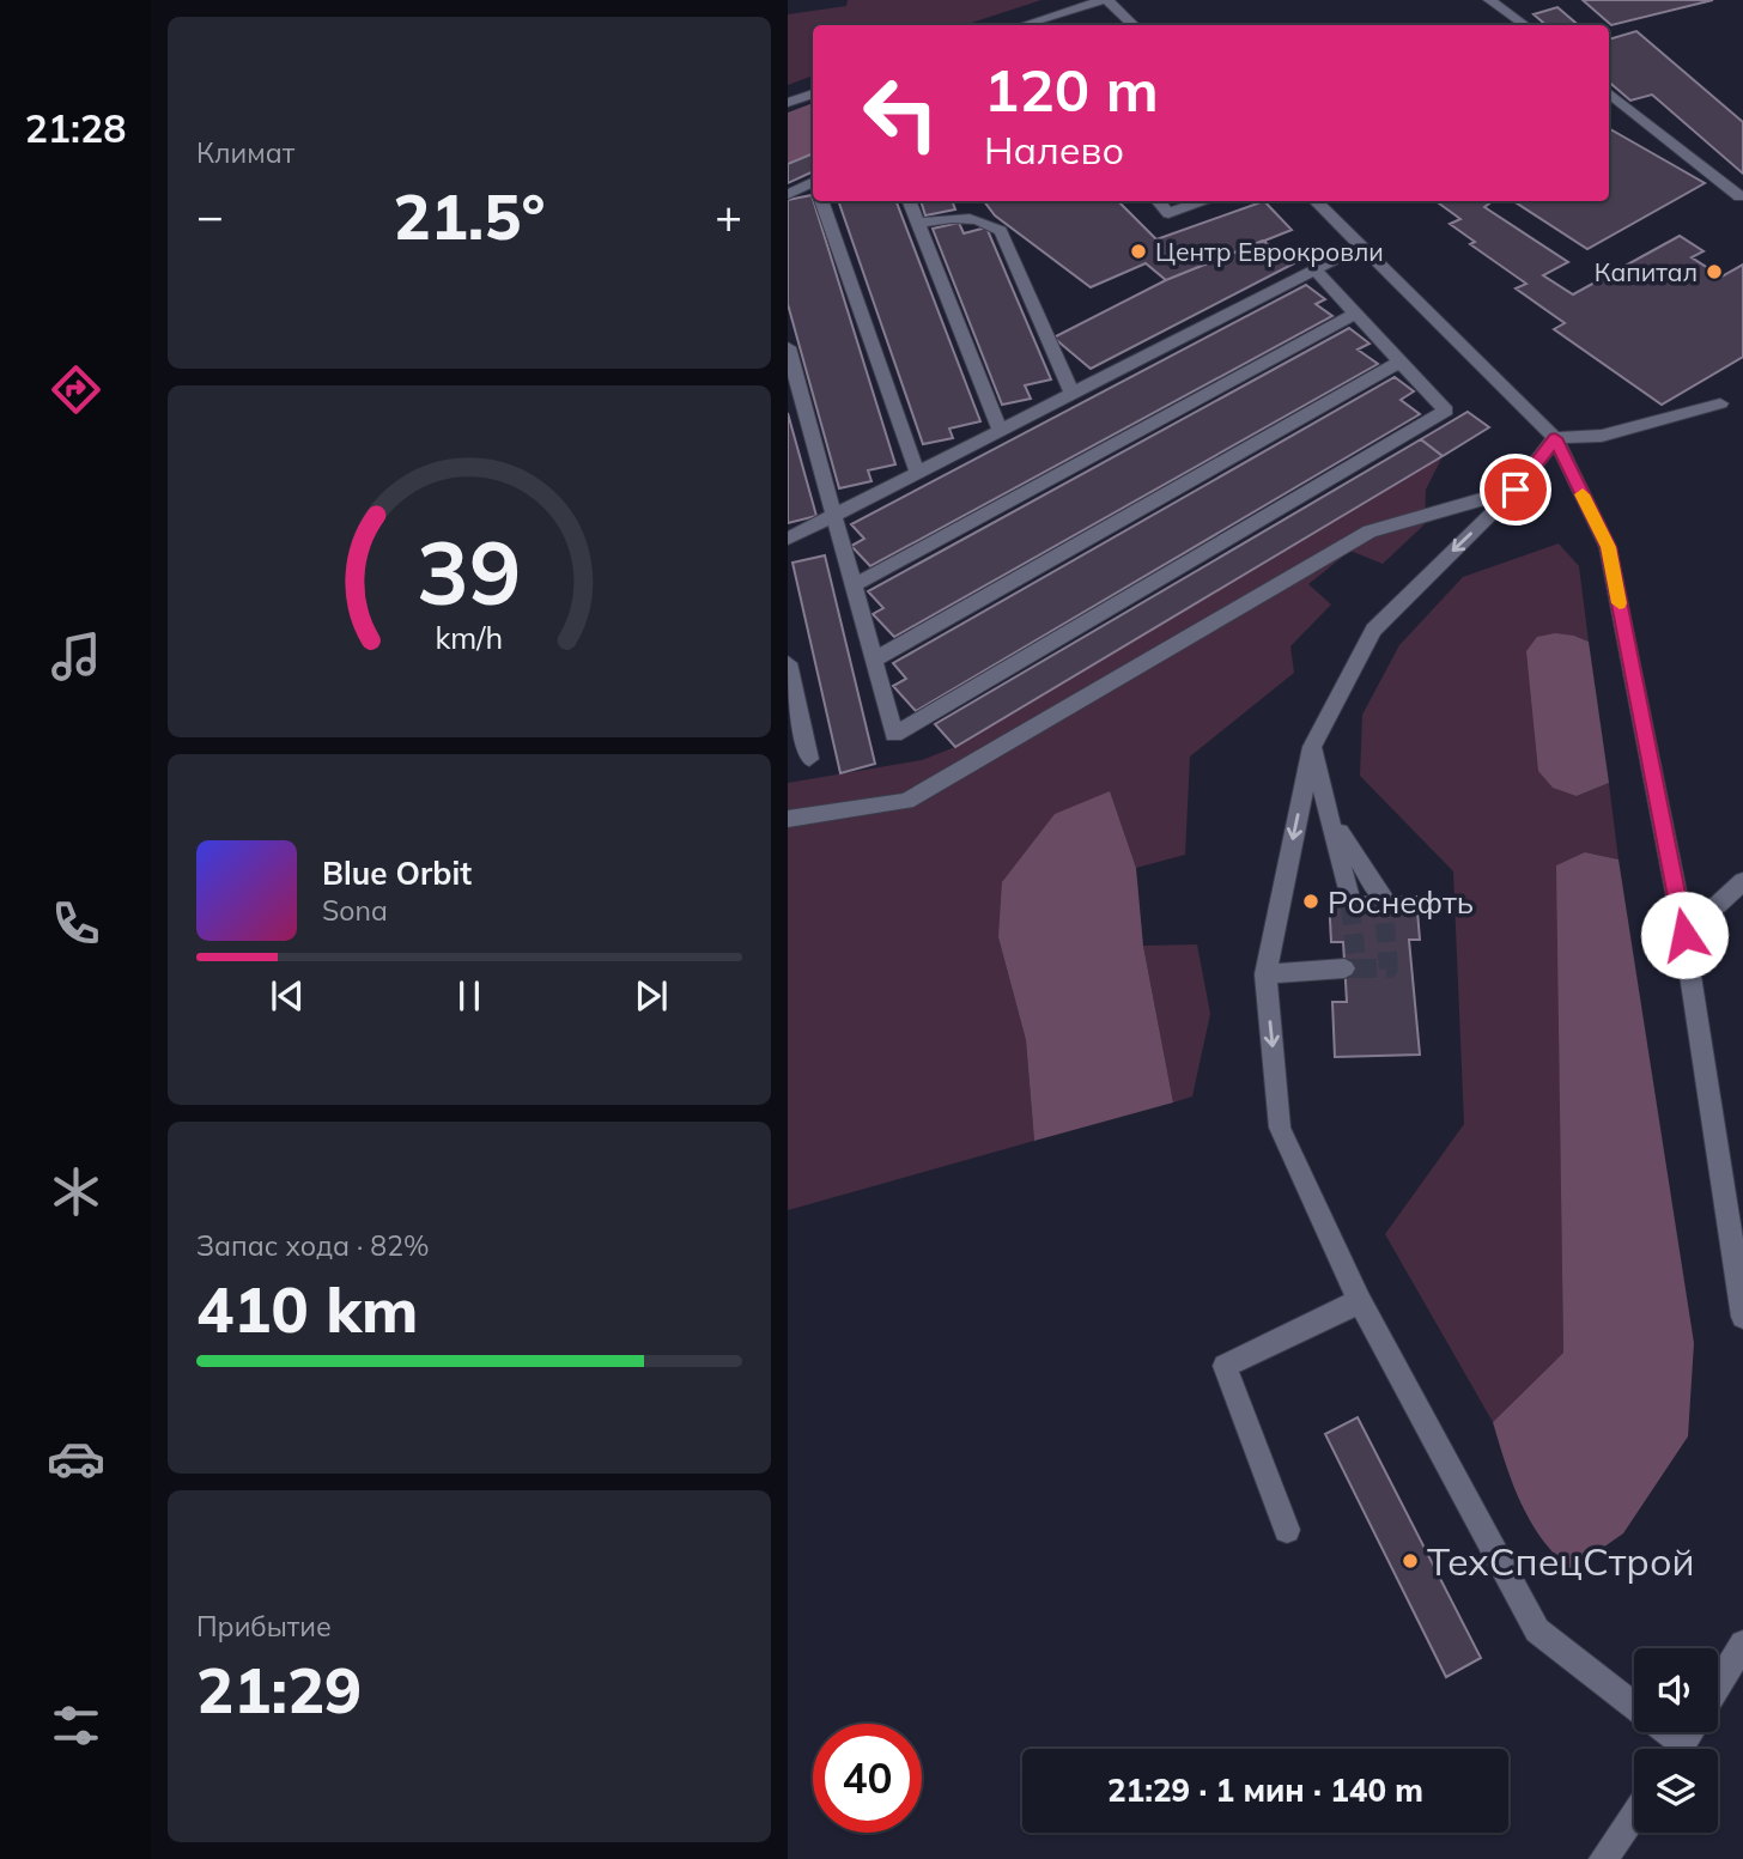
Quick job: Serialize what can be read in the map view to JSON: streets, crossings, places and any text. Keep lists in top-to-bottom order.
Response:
{
  "places": [
    "Центр Еврокровли",
    "Капитал",
    "Роснефть",
    "ТехСпецСтрой"
  ],
  "page": {
    "tabs": "21:28",
    "tile": [
      "Климат",
      ["Запас хода · 82%", "410 km"],
      ["Прибытие", "21:29"]
    ],
    "turn": ["120 m", "Налево"],
    "heat": ["−", "21.5°", "+"],
    "song": ["Blue Orbit", "Sona"],
    "limit": "40",
    "trip": "21:29 · 1 мин · 140 m",
    "gauge": ["39", "km/h"]
  }
}
